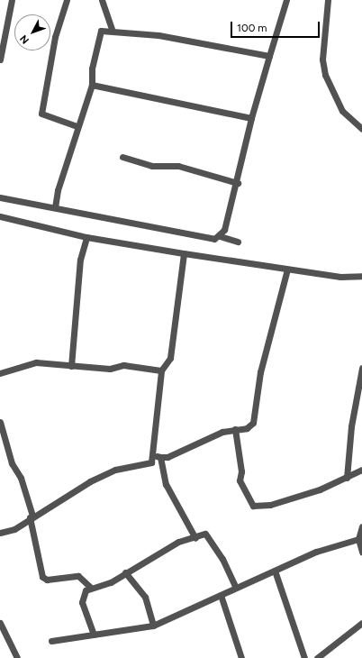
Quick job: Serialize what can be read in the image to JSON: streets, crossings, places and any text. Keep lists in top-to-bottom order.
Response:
{
  "scale_bar": "100 m",
  "north": "bottom left"
}
